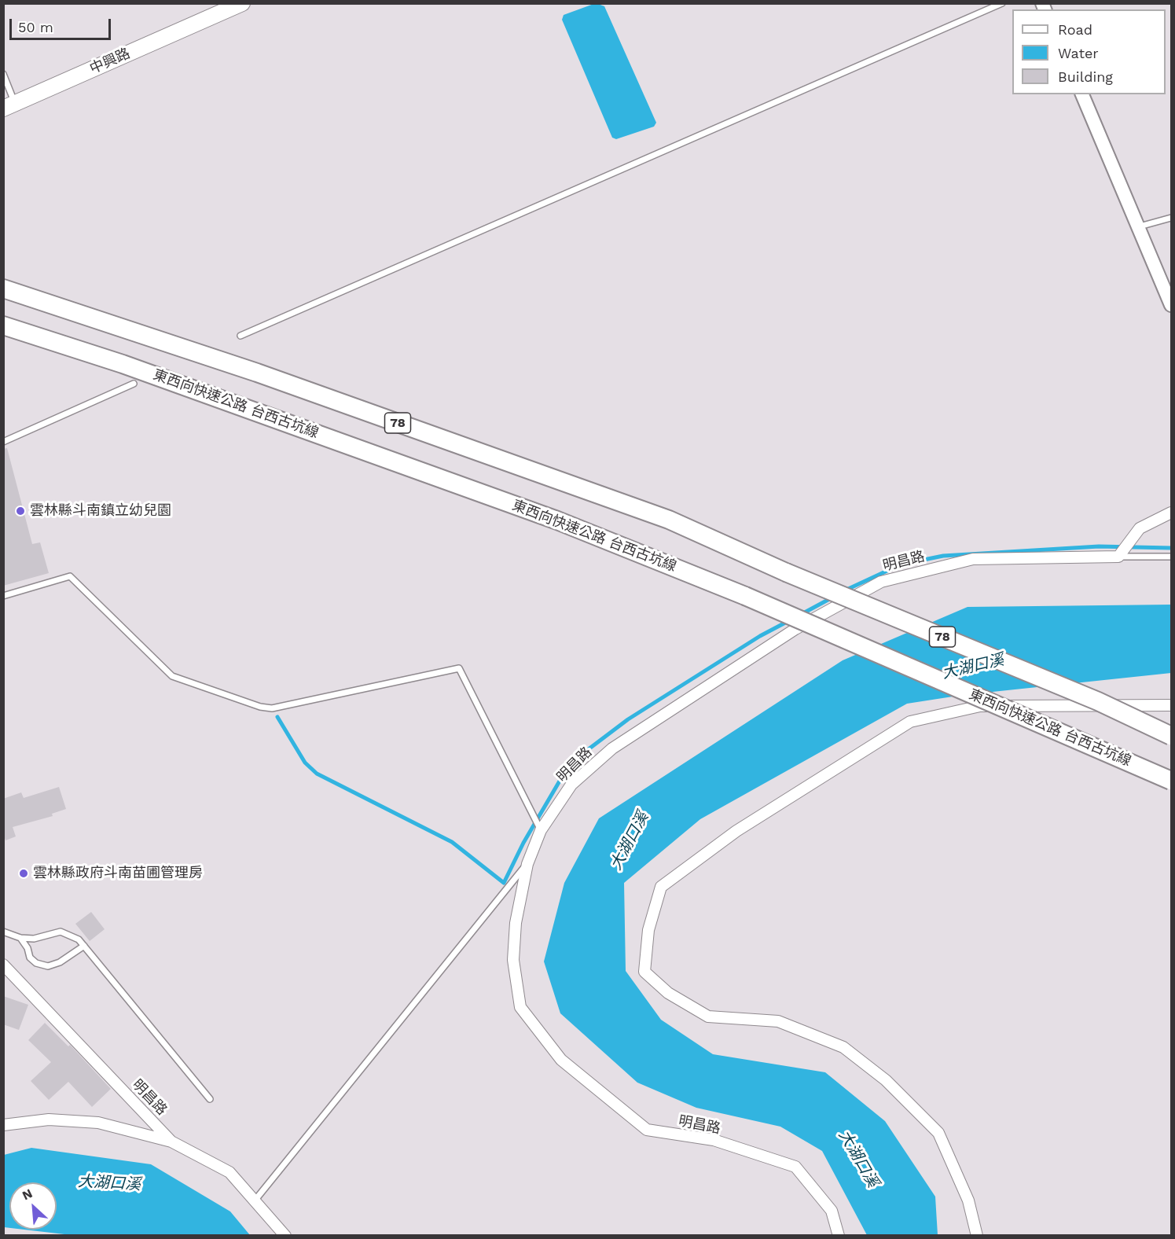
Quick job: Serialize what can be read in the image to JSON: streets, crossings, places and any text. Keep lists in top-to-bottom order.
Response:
{
  "streets": {
    "highway": ["東西向快速公路 台西古坑線", "78"],
    "main road": ["中興路"],
    "street": ["明昌路"]
  },
  "water": ["大湖口溪"],
  "places": ["雲林縣斗南鎮立幼兒園", "雲林縣政府斗南苗圃管理房"],
  "legend": ["Road", "Water", "Building"],
  "scale_bar": "50 m",
  "north": "top left"
}
